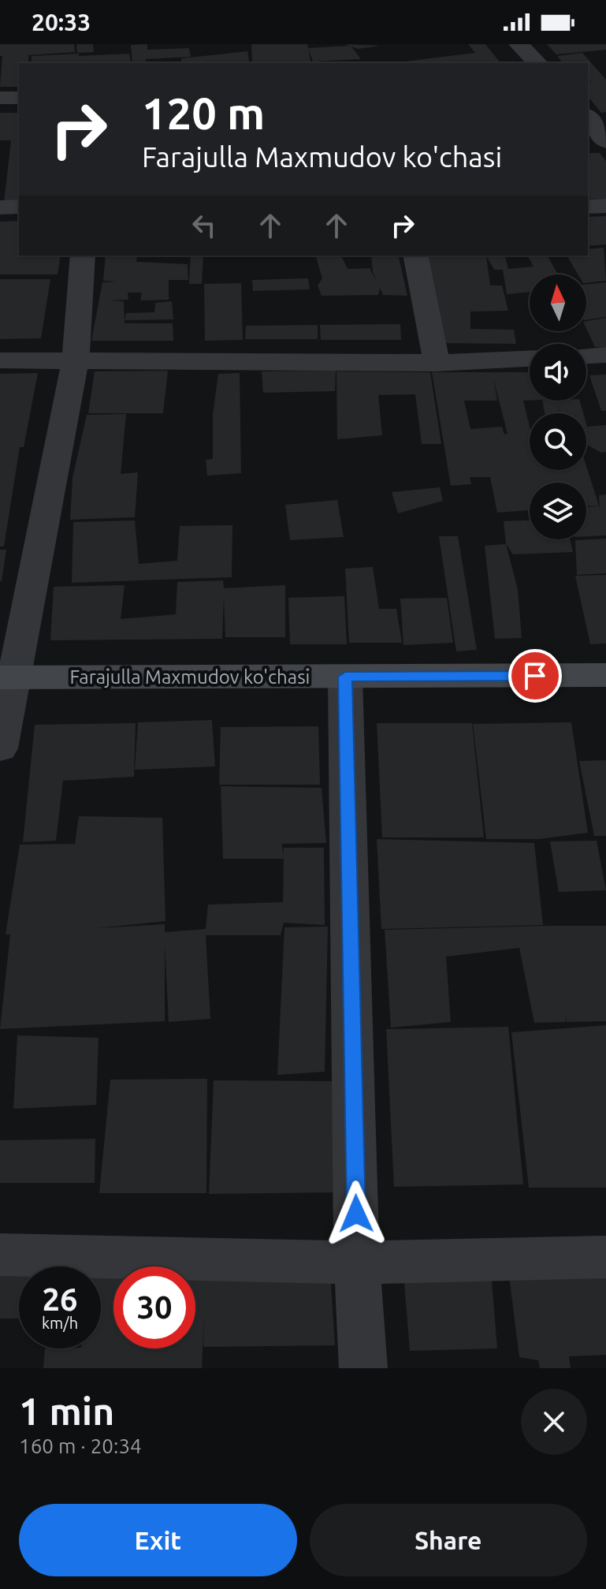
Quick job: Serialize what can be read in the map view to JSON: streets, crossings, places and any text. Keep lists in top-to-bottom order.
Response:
{
  "streets": {
    "main road": ["Farajulla Maxmudov ko'chasi"]
  },
  "north": "top",
  "page": {
    "status": "20:33",
    "turn": ["120 m", "Farajulla Maxmudov ko'chasi"],
    "speed": "26 km/h",
    "limit": "30",
    "heading": ["1 min", "160 m · 20:34"],
    "buttons": ["Exit", "Share"]
  }
}
